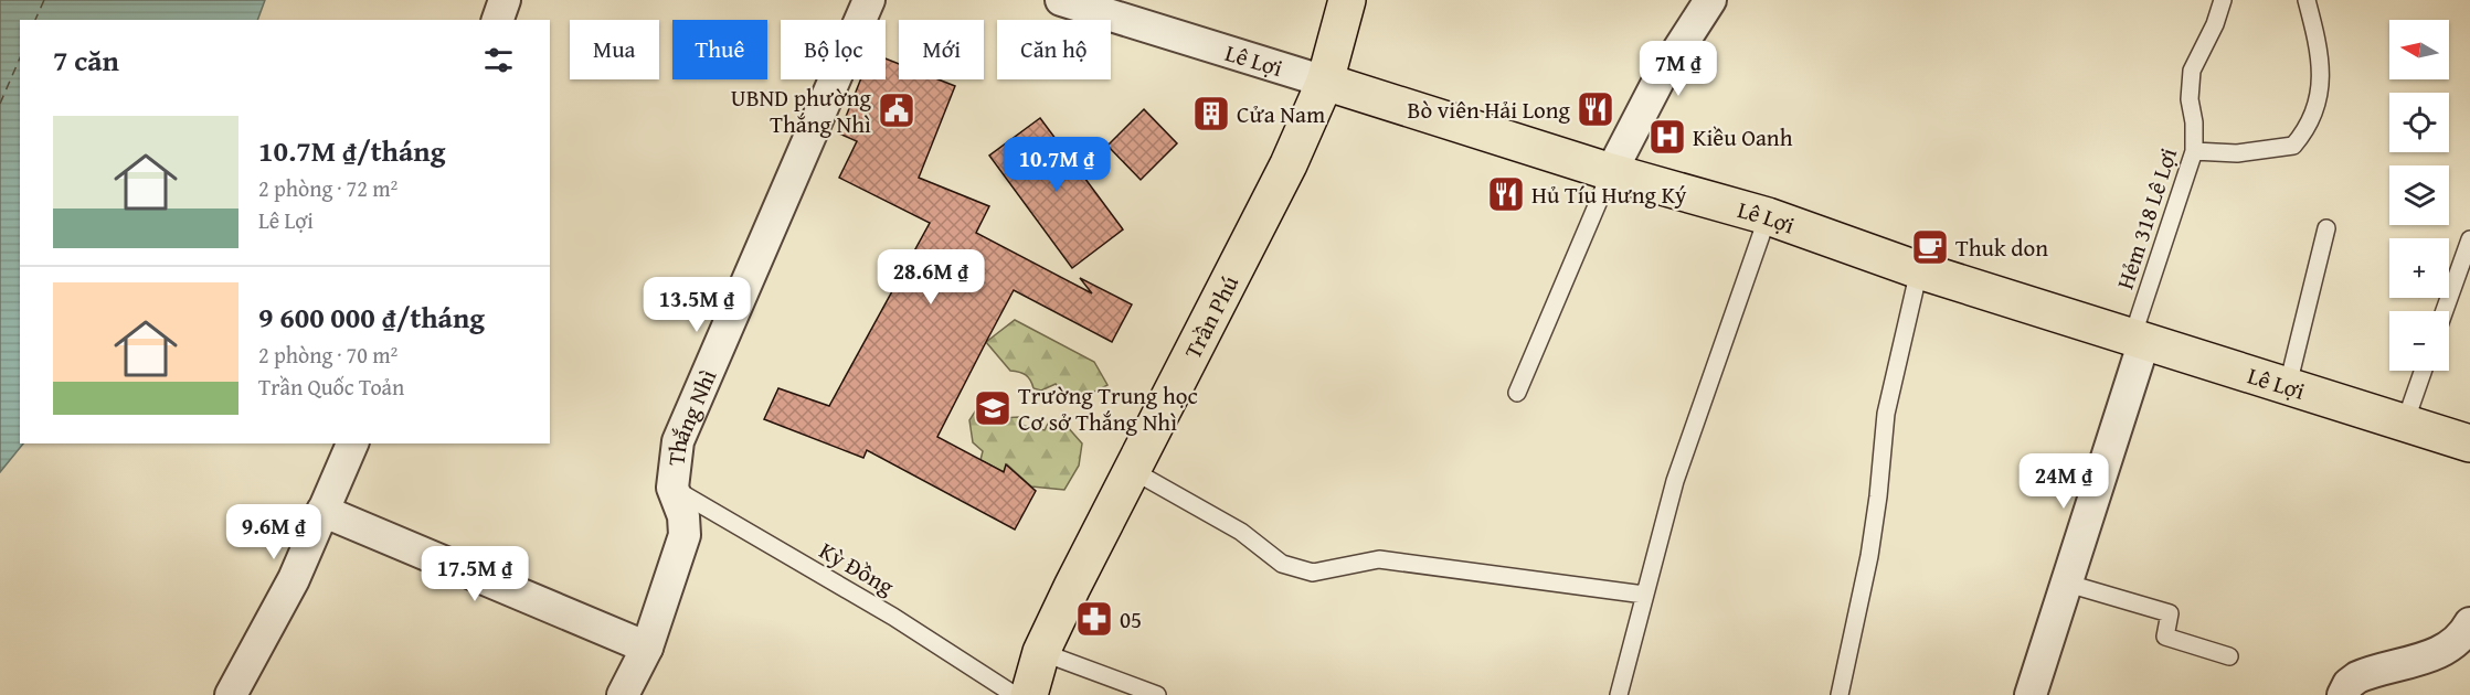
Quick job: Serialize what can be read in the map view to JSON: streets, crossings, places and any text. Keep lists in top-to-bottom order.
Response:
{
  "streets": {
    "main road": ["Lê Lợi", "Trần Phú"],
    "street": ["Thắng Nhì"],
    "lane": ["Hẻm 318 Lê Lợi", "Kỳ Đồng"]
  },
  "crossings": [
    ["Lê Lợi", "Hẻm 318 Lê Lợi"],
    ["Lê Lợi", "Trần Phú"],
    ["Thắng Nhì", "Kỳ Đồng"]
  ],
  "places": {
    "restaurant": ["Bò viên Hải Long", "Hủ Tíu Hưng Ký"],
    "public building": ["UBND phường Thắng Nhì"],
    "building": ["Cửa Nam"],
    "hospital": ["Kiều Oanh"],
    "cafe": ["Thuk don"],
    "school or university": ["Trường Trung học Cơ sở Thắng Nhì"],
    "pharmacy": ["05"]
  },
  "north": "left",
  "page": {
    "map_buttons": ["+", "−"],
    "chip": [
      "Mua",
      "Thuê",
      "Bộ lọc",
      "Mới",
      "Căn hộ"
    ],
    "heading": "7 căn",
    "price": [
      "7M ₫",
      "10.7M ₫",
      "28.6M ₫",
      "13.5M ₫",
      "24M ₫",
      "9.6M ₫",
      "17.5M ₫"
    ],
    "list": [
      {
        "name": "10.7M ₫/tháng",
        "note": "2 phòng · 72 m² · Lê Lợi"
      },
      {
        "name": "9 600 000 ₫/tháng",
        "note": "2 phòng · 70 m² · Trần Quốc Toản"
      }
    ]
  }
}
